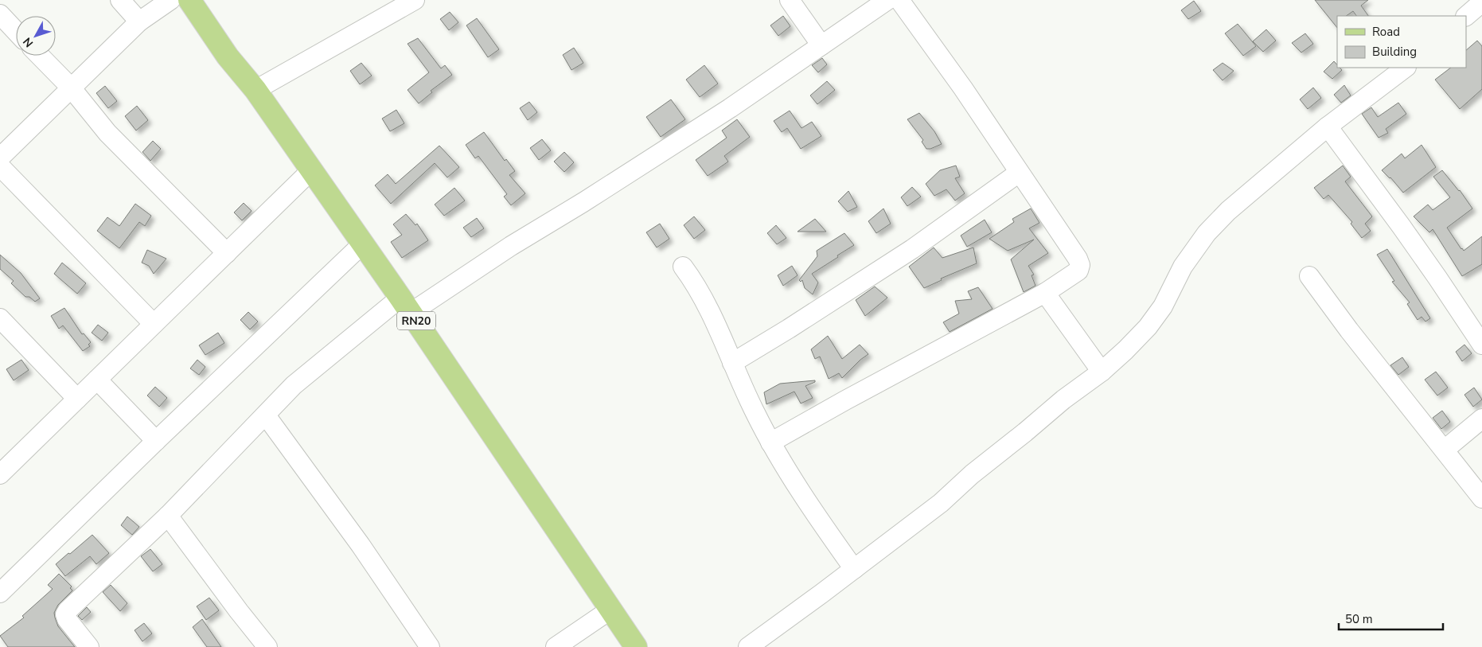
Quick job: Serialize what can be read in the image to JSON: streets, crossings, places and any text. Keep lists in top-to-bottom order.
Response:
{
  "streets": {
    "main road": ["RN20"]
  },
  "legend": ["Road", "Building"],
  "scale_bar": "50 m",
  "north": "bottom left"
}
